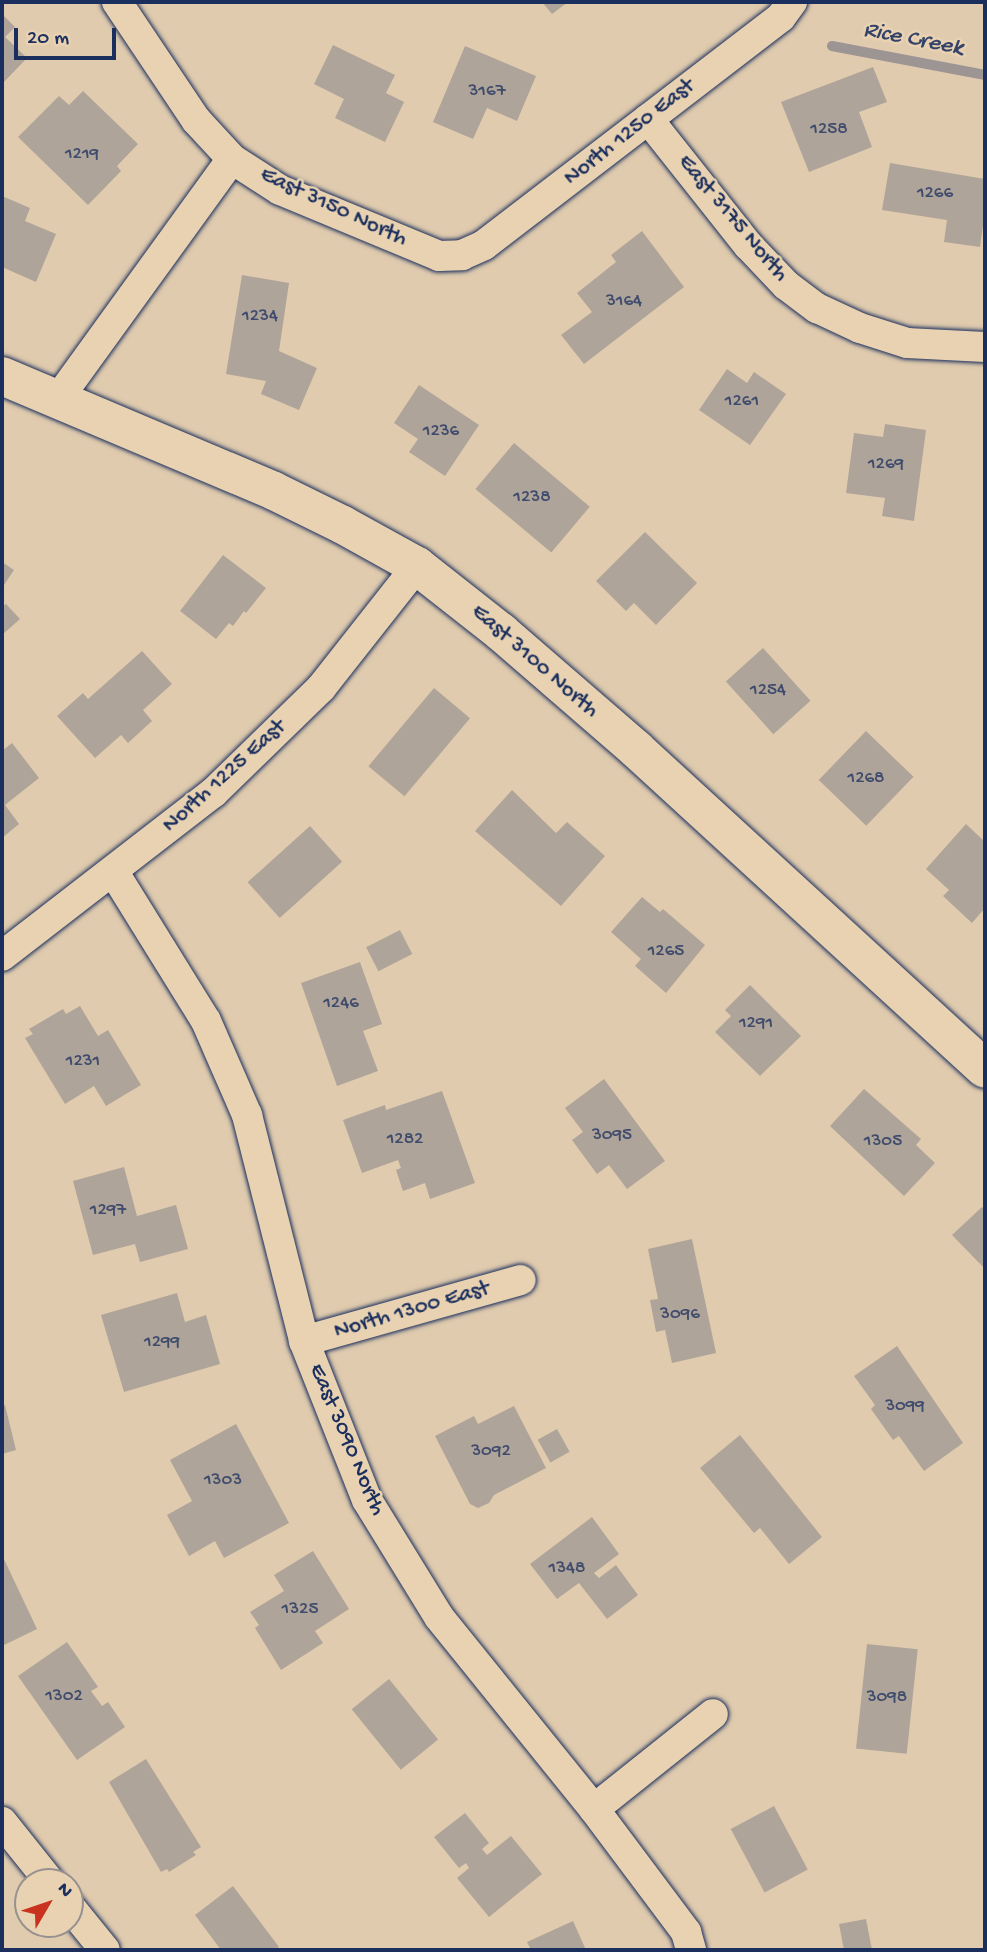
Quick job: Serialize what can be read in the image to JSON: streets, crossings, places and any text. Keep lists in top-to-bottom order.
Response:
{
  "streets": {
    "main road": ["East 3100 North"],
    "street": [
      "North 1250 East",
      "East 3150 North",
      "East 3175 North",
      "North 1225 East",
      "North 1300 East",
      "East 3090 North"
    ]
  },
  "crossings": [
    ["North 1250 East", "East 3150 North"],
    ["North 1250 East", "East 3175 North"],
    ["East 3100 North", "North 1225 East"],
    ["North 1225 East", "East 3090 North"],
    ["North 1300 East", "East 3090 North"]
  ],
  "water": ["Rice Creek"],
  "house_numbers": [
    "3167",
    "1258",
    "1219",
    "1266",
    "3164",
    "1234",
    "1261",
    "1236",
    "1269",
    "1238",
    "1254",
    "1268",
    "1265",
    "1246",
    "1291",
    "1231",
    "3095",
    "1282",
    "1305",
    "1297",
    "3096",
    "1299",
    "3099",
    "3092",
    "1303",
    "1348",
    "1325",
    "1302",
    "3098"
  ],
  "scale_bar": "20 m",
  "north": "top right"
}
